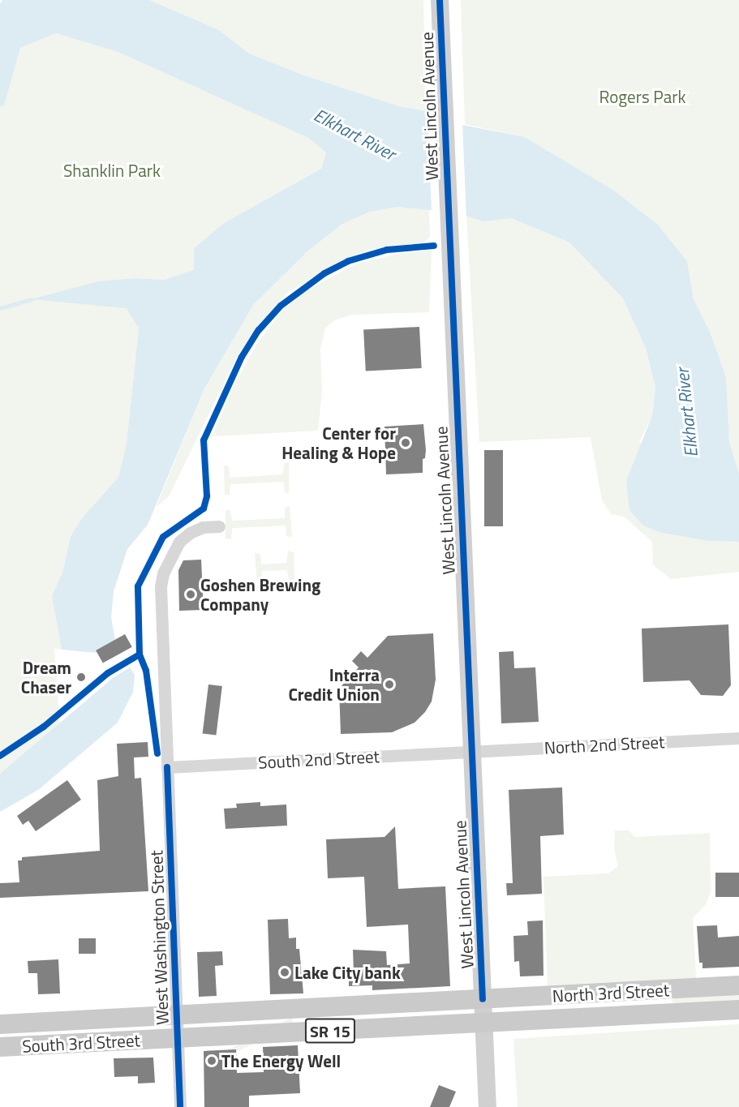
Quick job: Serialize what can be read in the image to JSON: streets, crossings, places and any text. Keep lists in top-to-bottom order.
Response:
{
  "streets": {
    "main road": ["North 3rd Street", "SR 15", "South 3rd Street"],
    "street": [
      "West Lincoln Avenue",
      "North 2nd Street",
      "South 2nd Street",
      "West Washington Street"
    ]
  },
  "crossings": [
    ["West Lincoln Avenue", "North 2nd Street"],
    ["West Lincoln Avenue", "South 2nd Street"],
    ["West Lincoln Avenue", "North 3rd Street"],
    ["West Lincoln Avenue", "South 3rd Street"],
    ["North 2nd Street", "South 2nd Street"],
    ["South 2nd Street", "West Washington Street"],
    ["West Washington Street", "South 3rd Street"],
    ["North 3rd Street", "South 3rd Street"]
  ],
  "water": ["Elkhart River"],
  "parks": ["Rogers Park", "Shanklin Park"],
  "places": [
    "Center for Healing & Hope",
    "Goshen Brewing Company",
    "Dream Chaser",
    "Interra Credit Union",
    "Lake City bank",
    "The Energy Well"
  ]
}
